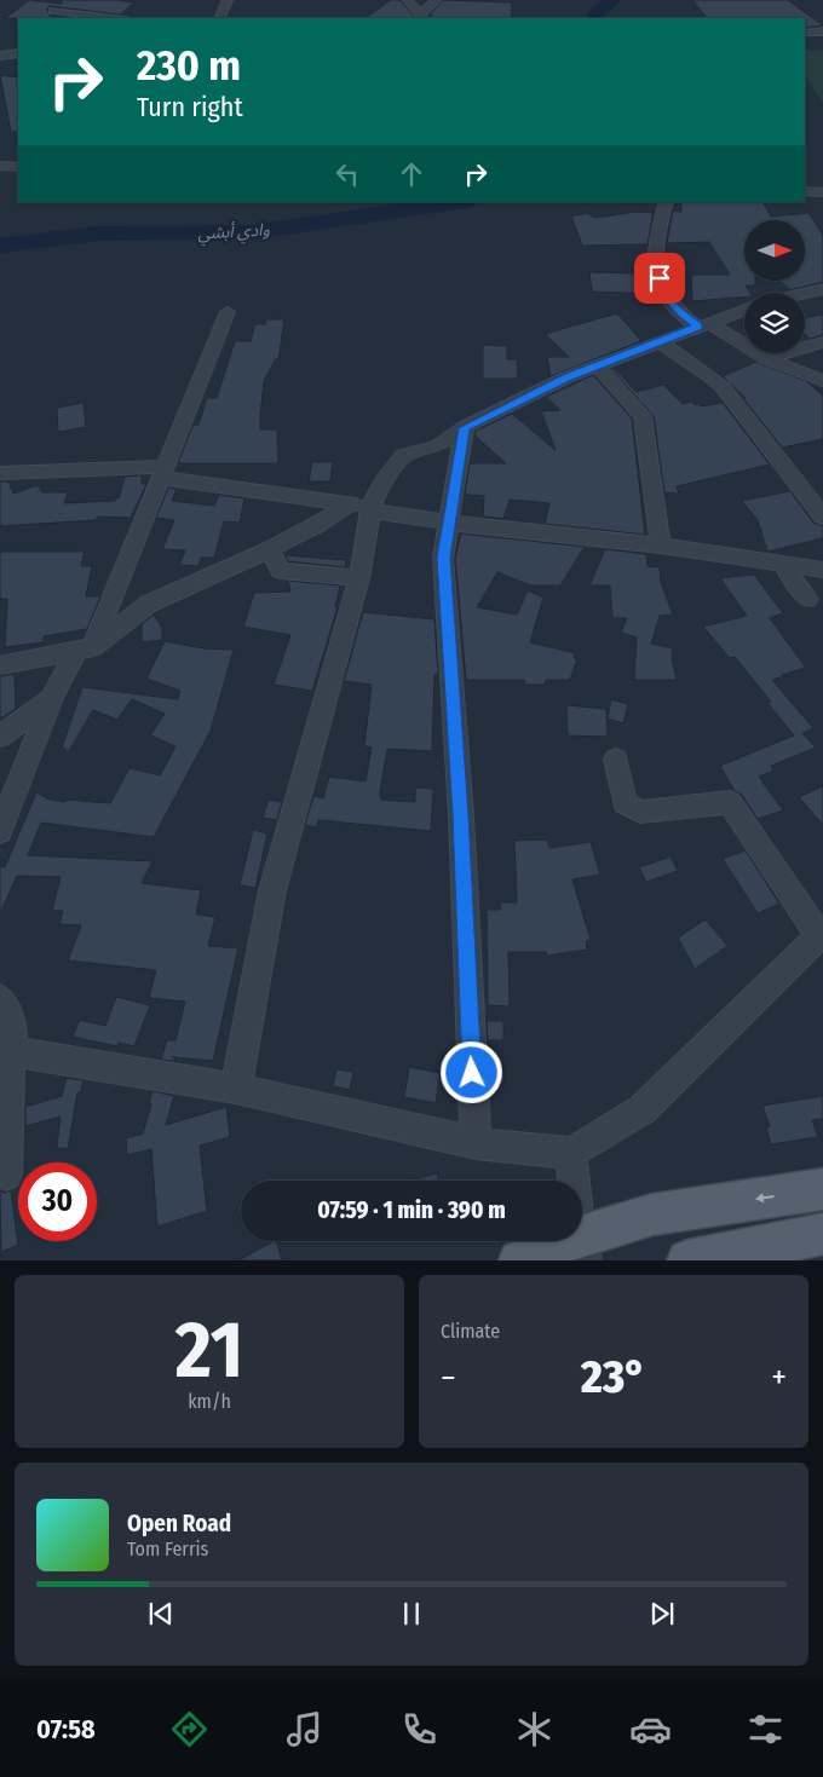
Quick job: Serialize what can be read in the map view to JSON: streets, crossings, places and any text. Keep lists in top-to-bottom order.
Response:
{
  "water": ["وادي أبشي"],
  "north": "right",
  "page": {
    "turn": ["230 m", "Turn right"],
    "limit": "30",
    "trip": "07:59 · 1 min · 390 m",
    "tile": [
      ["21", "km/h"],
      "Climate"
    ],
    "heat": ["−", "23°", "+"],
    "song": ["Open Road", "Tom Ferris"],
    "tabs": "07:58"
  }
}
